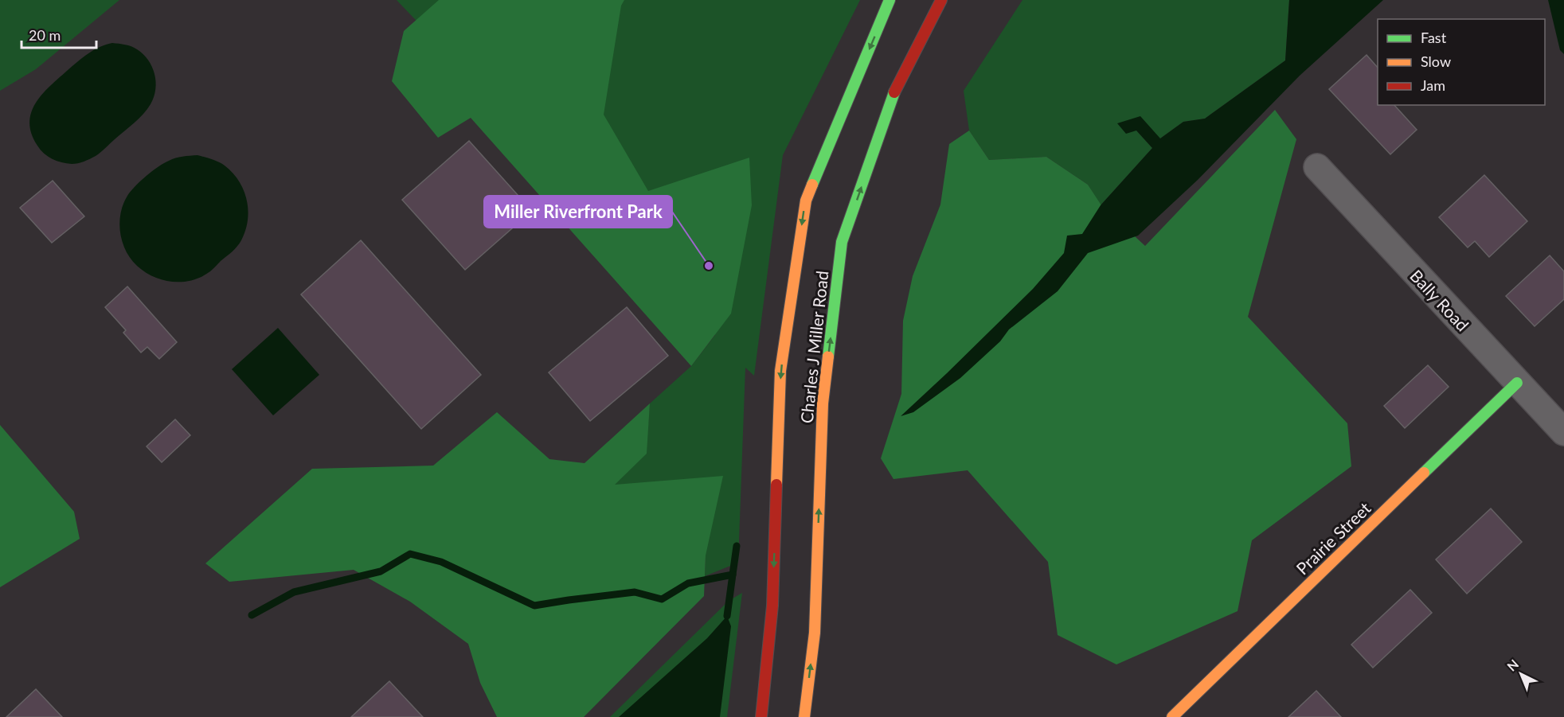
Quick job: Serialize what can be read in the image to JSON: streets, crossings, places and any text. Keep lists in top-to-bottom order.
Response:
{
  "streets": {
    "street": ["Bally Road", "Charles J Miller Road", "Prairie Street"]
  },
  "crossings": [
    ["Bally Road", "Prairie Street"]
  ],
  "places": ["Miller Riverfront Park"],
  "legend": ["Fast", "Slow", "Jam"],
  "scale_bar": "20 m",
  "north": "top left"
}
